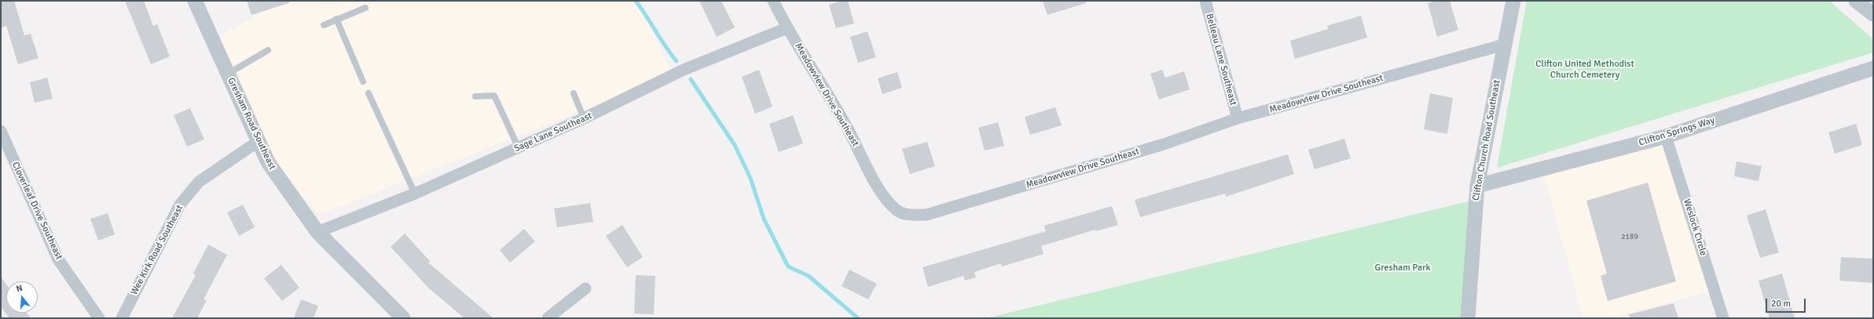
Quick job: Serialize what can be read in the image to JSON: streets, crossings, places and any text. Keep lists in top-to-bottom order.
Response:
{
  "streets": {
    "street": [
      "Belleau Lane Southeast",
      "Meadowview Drive Southeast",
      "Gresham Road Southeast",
      "Clifton Springs Way",
      "Sage Lane Southeast",
      "Clifton Church Road Southeast",
      "Cloverleaf Drive Southeast",
      "Weslock Circle",
      "Wee Kirk Road Southeast"
    ]
  },
  "crossings": [
    ["Belleau Lane Southeast", "Meadowview Drive Southeast"],
    ["Meadowview Drive Southeast", "Sage Lane Southeast"],
    ["Meadowview Drive Southeast", "Clifton Church Road Southeast"],
    ["Gresham Road Southeast", "Sage Lane Southeast"],
    ["Gresham Road Southeast", "Wee Kirk Road Southeast"],
    ["Clifton Springs Way", "Clifton Church Road Southeast"],
    ["Clifton Springs Way", "Weslock Circle"]
  ],
  "parks": ["Clifton United Methodist Church Cemetery", "Gresham Park"],
  "house_numbers": ["2189"],
  "scale_bar": "20 m",
  "north": "top"
}
